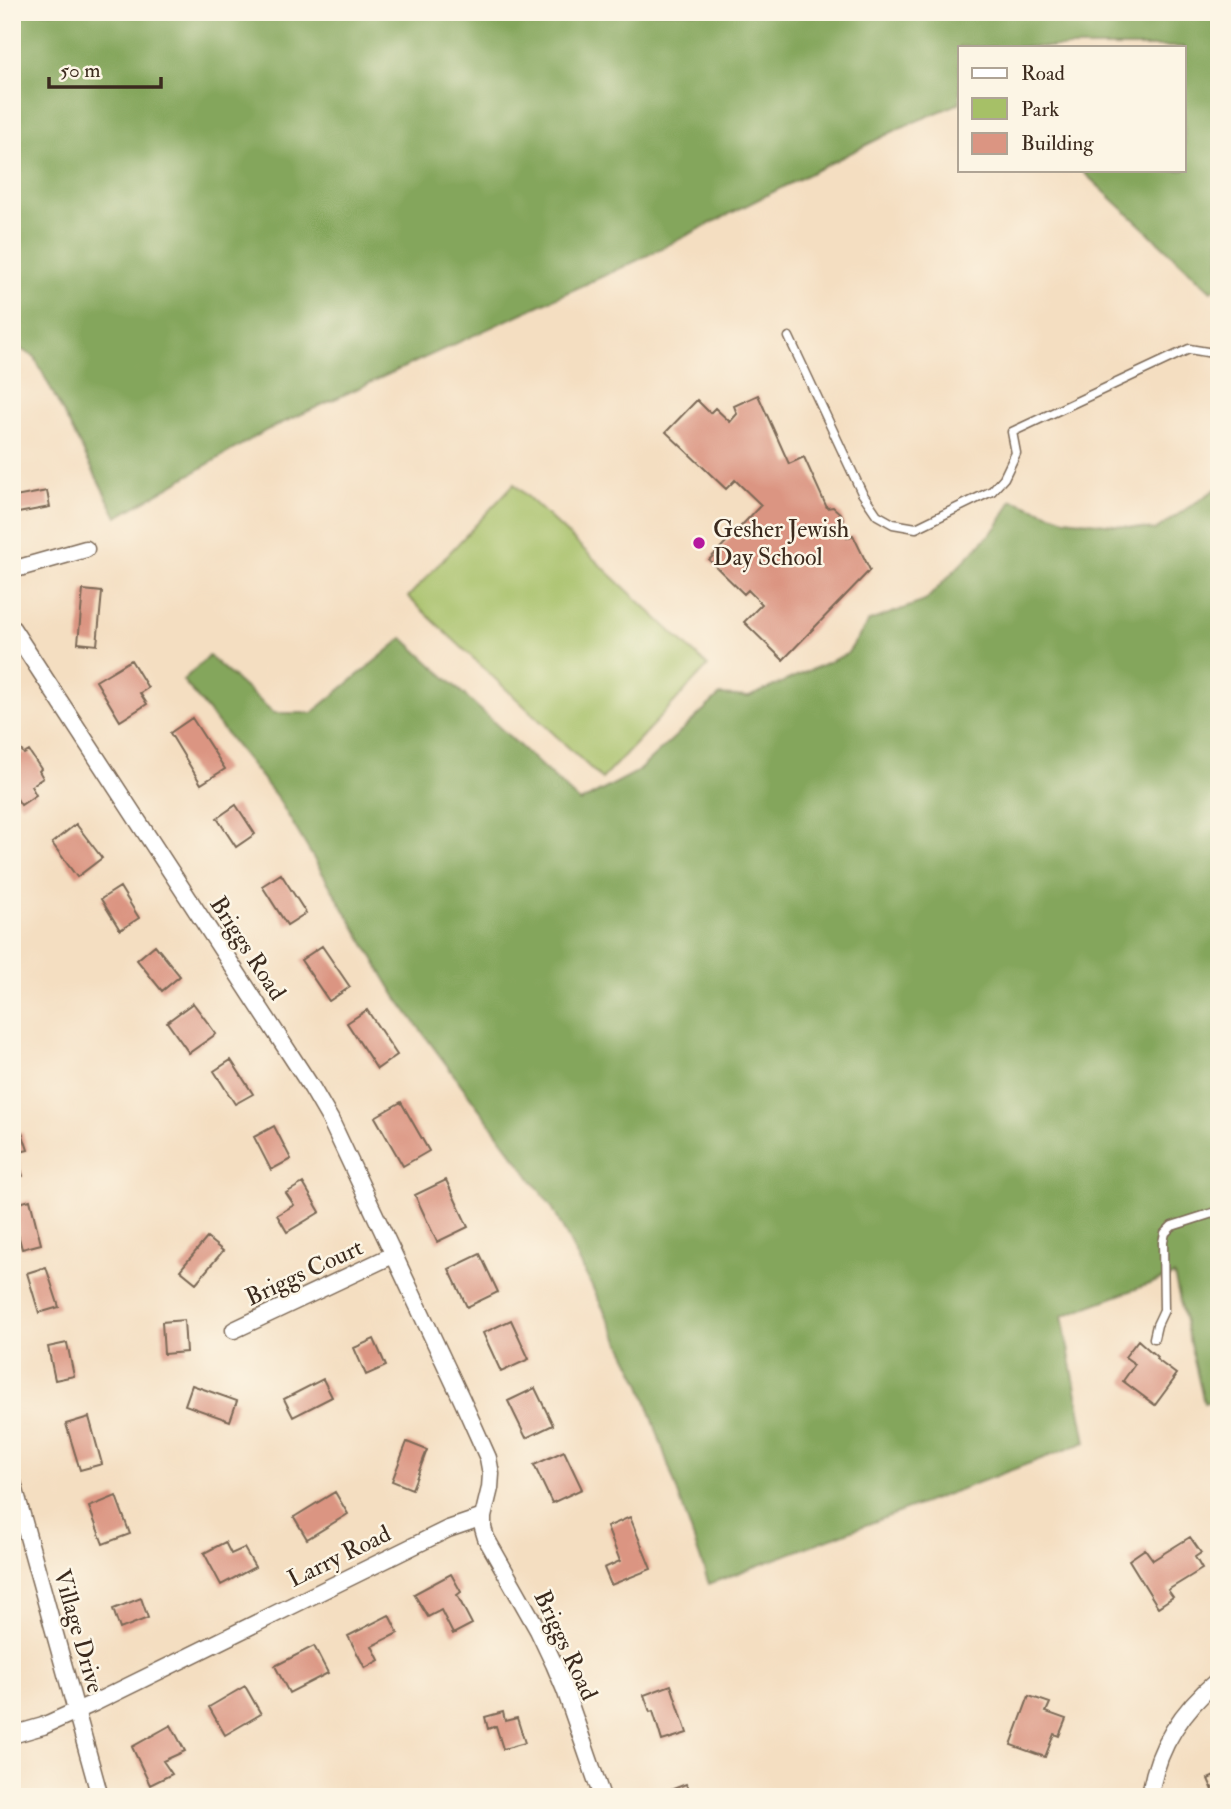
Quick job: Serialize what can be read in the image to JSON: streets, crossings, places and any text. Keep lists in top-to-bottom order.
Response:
{
  "streets": {
    "street": [
      "Briggs Road",
      "Briggs Court",
      "Larry Road",
      "Village Drive"
    ]
  },
  "crossings": [
    ["Briggs Road", "Briggs Court"],
    ["Briggs Road", "Larry Road"],
    ["Larry Road", "Village Drive"]
  ],
  "places": ["Gesher Jewish Day School"],
  "legend": ["Road", "Park", "Building"],
  "scale_bar": "50 m"
}
